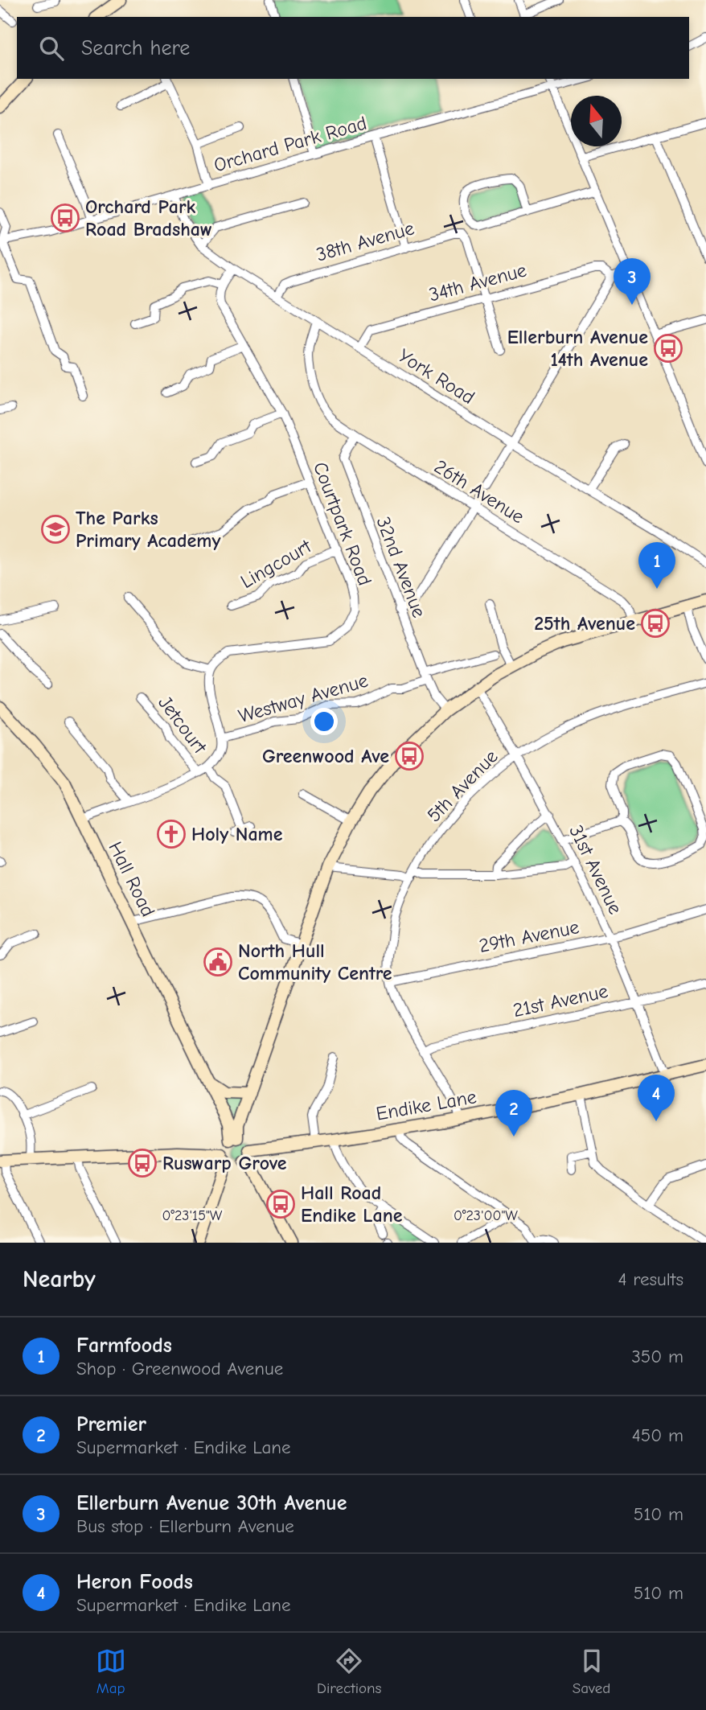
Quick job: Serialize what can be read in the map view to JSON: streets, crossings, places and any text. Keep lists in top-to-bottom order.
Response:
{
  "streets": {
    "street": [
      "Orchard Park Road",
      "38th Avenue",
      "34th Avenue",
      "York Road",
      "26th Avenue",
      "Courtpark Road",
      "Lingcourt",
      "32nd Avenue",
      "Westway Avenue",
      "Jetcourt",
      "5th Avenue",
      "31st Avenue",
      "Hall Road",
      "29th Avenue",
      "21st Avenue",
      "Endike Lane"
    ]
  },
  "crossings": [
    ["Orchard Park Road", "York Road"],
    ["38th Avenue", "34th Avenue"],
    ["38th Avenue", "York Road"],
    ["34th Avenue", "York Road"],
    ["York Road", "26th Avenue"],
    ["26th Avenue", "32nd Avenue"],
    ["Courtpark Road", "Lingcourt"],
    ["32nd Avenue", "Westway Avenue"],
    ["5th Avenue", "31st Avenue"],
    ["5th Avenue", "29th Avenue"],
    ["5th Avenue", "21st Avenue"],
    ["5th Avenue", "Endike Lane"],
    ["31st Avenue", "29th Avenue"],
    ["31st Avenue", "21st Avenue"],
    ["31st Avenue", "Endike Lane"],
    ["Hall Road", "Endike Lane"]
  ],
  "places": {
    "bus stop": [
      "Orchard Park Road Bradshaw",
      "Ellerburn Avenue 14th Avenue",
      "25th Avenue",
      "Greenwood Ave",
      "Ruswarp Grove",
      "Hall Road Endike Lane"
    ],
    "school or university": ["The Parks Primary Academy"],
    "church": ["Holy Name"],
    "public building": ["North Hull Community Centre"]
  },
  "north": "top",
  "page": {
    "search": "Search here",
    "pins": [
      "3",
      "1",
      "4",
      "2"
    ],
    "heading": ["Nearby", "4 results"],
    "list": [
      {
        "mark": "1",
        "name": "Farmfoods",
        "note": "Shop · Greenwood Avenue",
        "value": "350 m"
      },
      {
        "mark": "2",
        "name": "Premier",
        "note": "Supermarket · Endike Lane",
        "value": "450 m"
      },
      {
        "mark": "3",
        "name": "Ellerburn Avenue 30th Avenue",
        "note": "Bus stop · Ellerburn Avenue",
        "value": "510 m"
      },
      {
        "mark": "4",
        "name": "Heron Foods",
        "note": "Supermarket · Endike Lane",
        "value": "510 m"
      }
    ],
    "nav": ["Map", "Directions", "Saved"]
  },
  "coordinates": ["0°23'15\"W", "0°23'00\"W"]
}
